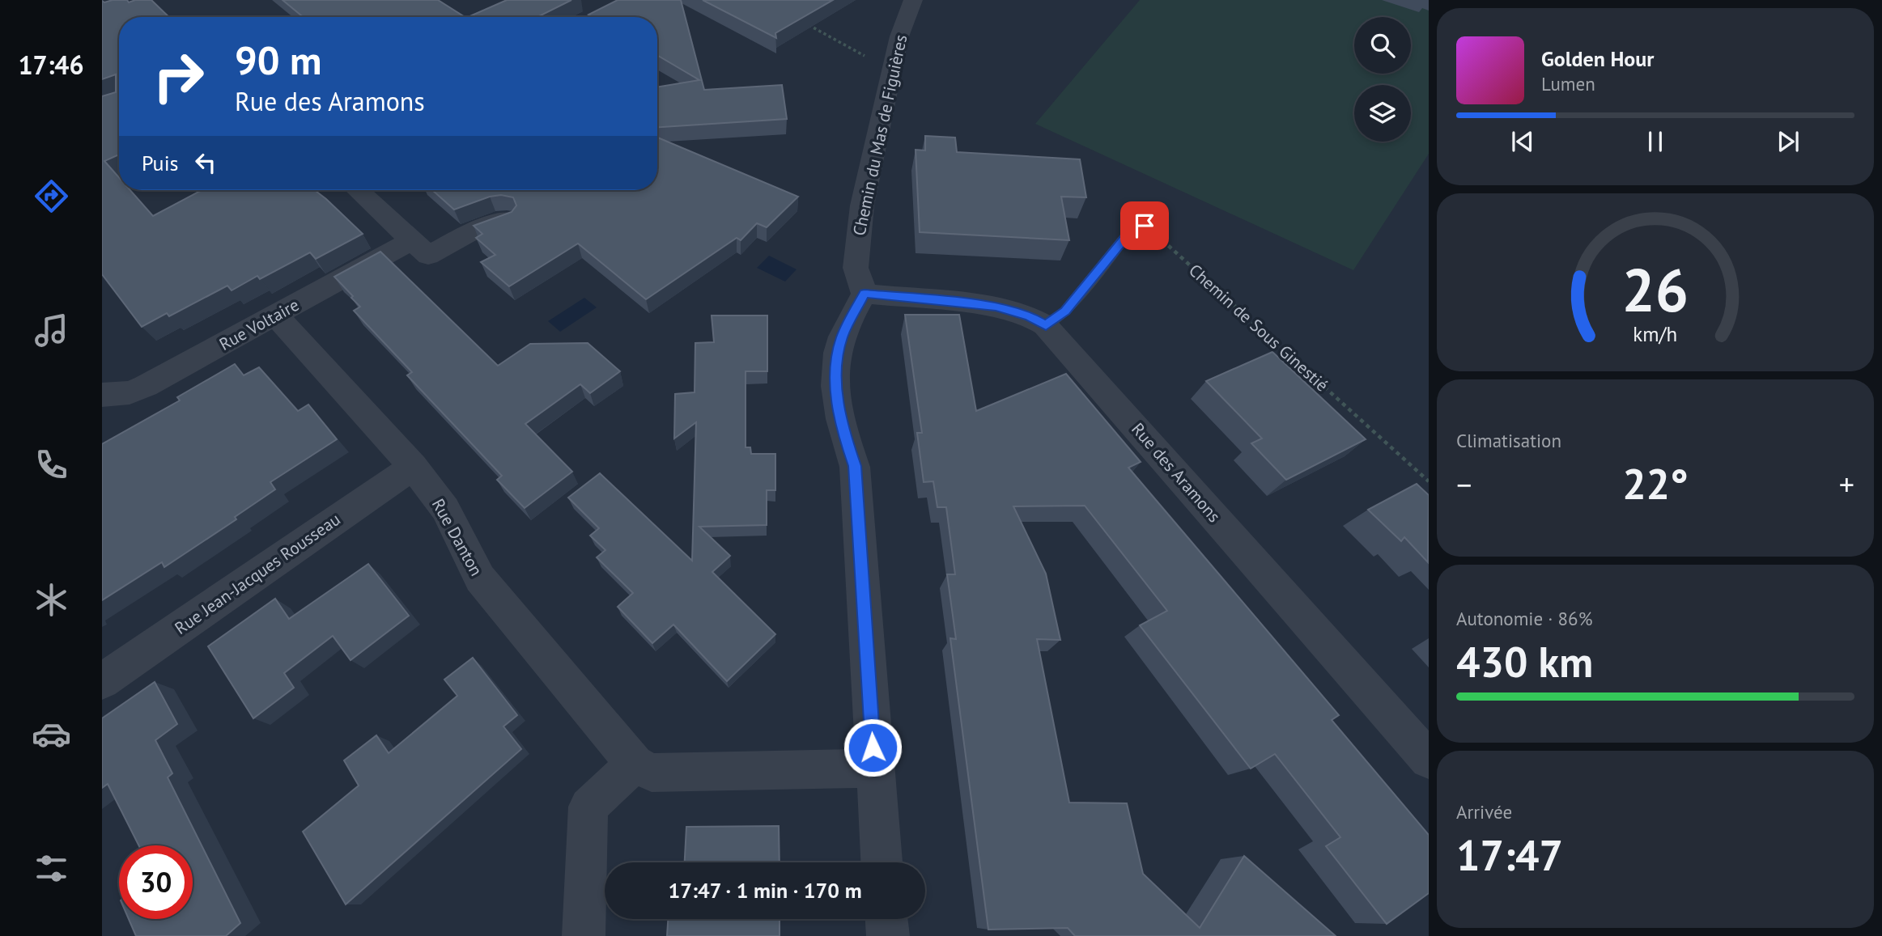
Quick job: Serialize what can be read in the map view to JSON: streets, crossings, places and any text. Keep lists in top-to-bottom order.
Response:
{
  "streets": {
    "street": [
      "Chemin du Mas de Figuières",
      "Rue Voltaire",
      "Rue des Aramons",
      "Rue Danton",
      "Rue Jean-Jacques Rousseau"
    ],
    "path": ["Chemin de Sous Ginestié"]
  },
  "crossings": [
    ["Chemin du Mas de Figuières", "Rue des Aramons"],
    ["Rue Voltaire", "Rue Danton"],
    ["Rue Danton", "Rue Jean-Jacques Rousseau"]
  ],
  "page": {
    "tabs": "17:46",
    "turn": ["90 m", "Rue des Aramons"],
    "song": ["Golden Hour", "Lumen"],
    "then": "Puis",
    "tile": [
      "Climatisation",
      ["Autonomie · 86%", "430 km"],
      ["Arrivée", "17:47"]
    ],
    "heat": ["−", "22°", "+"],
    "limit": "30",
    "trip": "17:47 · 1 min · 170 m",
    "gauge": ["26", "km/h"]
  }
}
